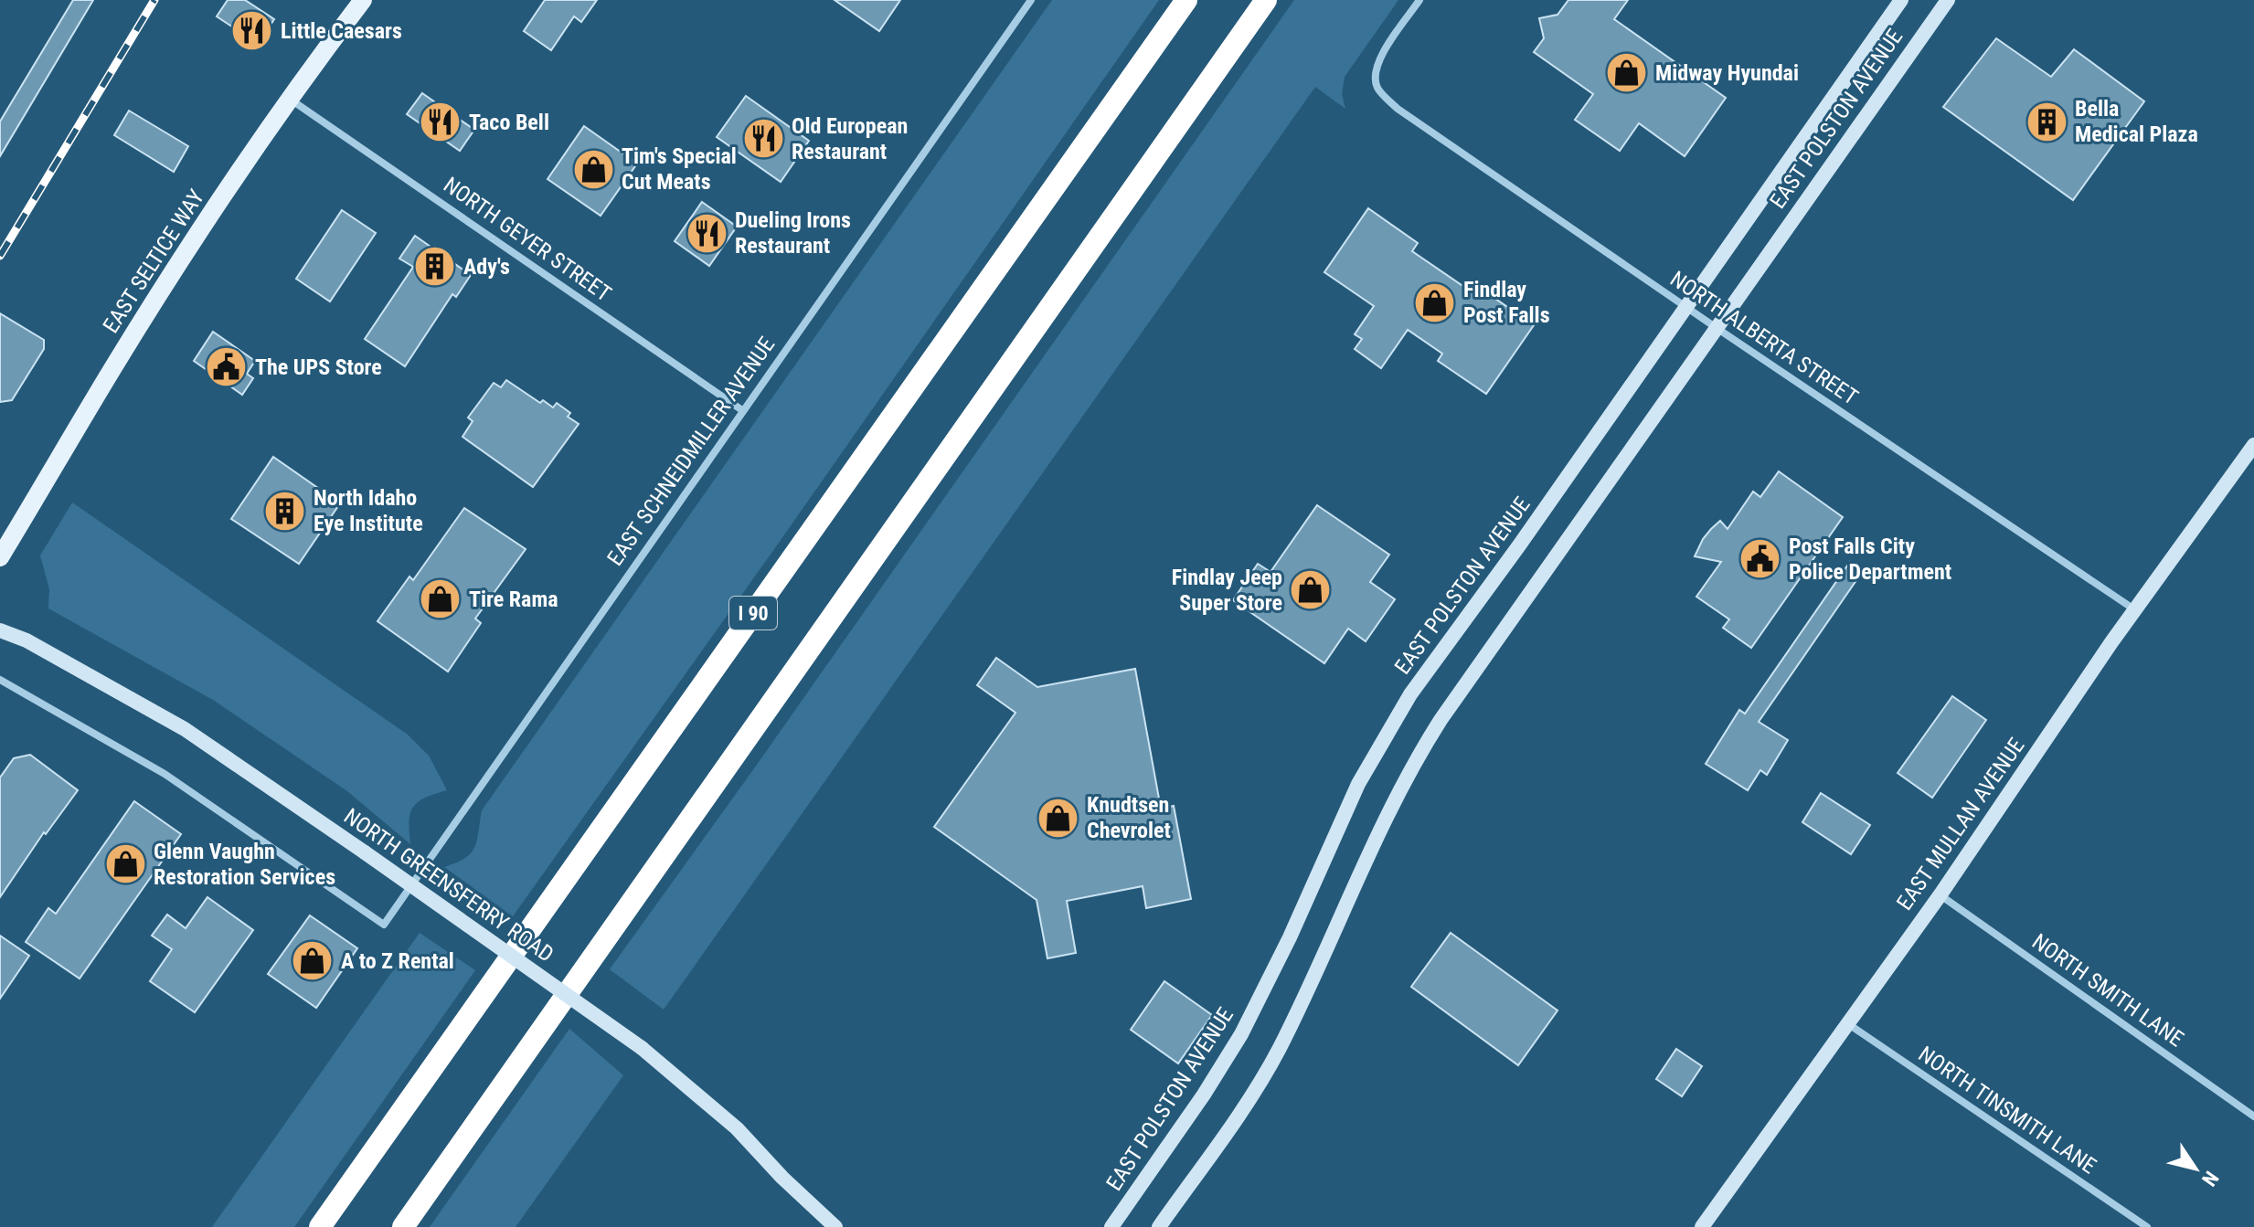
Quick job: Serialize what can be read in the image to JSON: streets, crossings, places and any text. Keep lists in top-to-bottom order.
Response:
{
  "streets": {
    "highway": ["I 90"],
    "main road": ["EAST SELTICE WAY"],
    "street": [
      "EAST POLSTON AVENUE",
      "NORTH GEYER STREET",
      "NORTH ALBERTA STREET",
      "EAST SCHNEIDMILLER AVENUE",
      "EAST MULLAN AVENUE",
      "NORTH GREENSFERRY ROAD",
      "NORTH SMITH LANE",
      "NORTH TINSMITH LANE"
    ]
  },
  "crossings": [
    ["EAST POLSTON AVENUE", "NORTH ALBERTA STREET"],
    ["NORTH GEYER STREET", "EAST SELTICE WAY"],
    ["NORTH GEYER STREET", "EAST SCHNEIDMILLER AVENUE"],
    ["NORTH ALBERTA STREET", "EAST MULLAN AVENUE"],
    ["EAST MULLAN AVENUE", "NORTH SMITH LANE"],
    ["EAST MULLAN AVENUE", "NORTH TINSMITH LANE"]
  ],
  "places": {
    "restaurant": [
      "Little Caesars",
      "Taco Bell",
      "Old European Restaurant",
      "Dueling Irons Restaurant"
    ],
    "shop": [
      "Midway Hyundai",
      "Tim's Special Cut Meats",
      "Findlay Post Falls",
      "Findlay Jeep Super Store",
      "Tire Rama",
      "Knudtsen Chevrolet",
      "Glenn Vaughn Restoration Services",
      "A to Z Rental"
    ],
    "building": ["Bella Medical Plaza", "Ady's", "North Idaho Eye Institute"],
    "public building": ["The UPS Store", "Post Falls City Police Department"]
  },
  "north": "bottom right"
}
